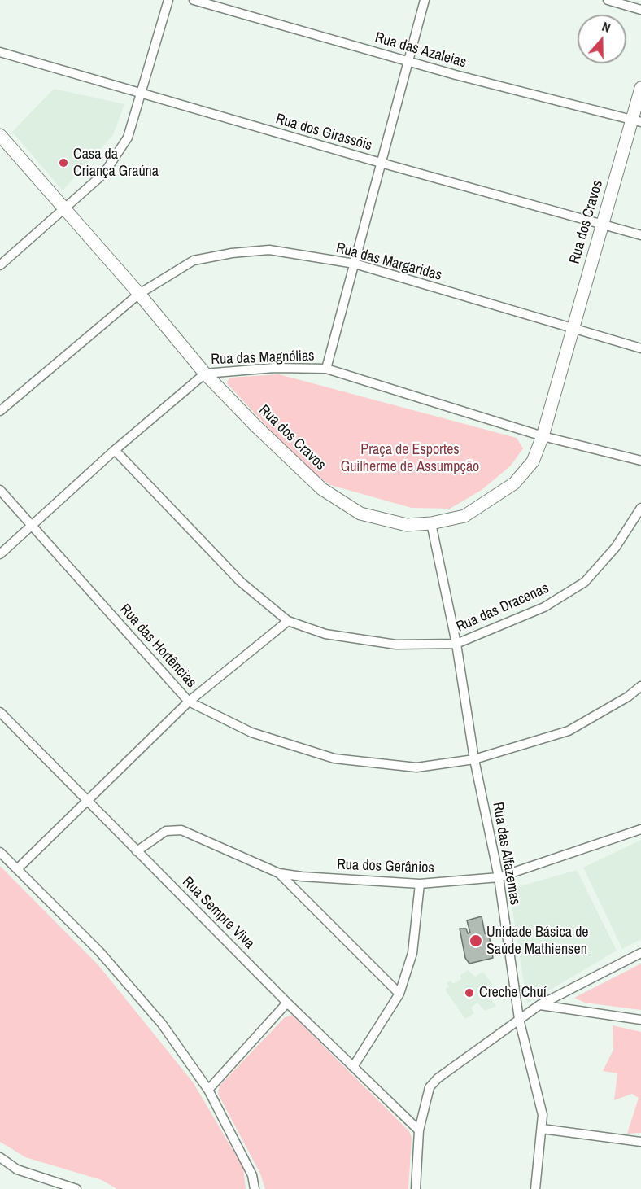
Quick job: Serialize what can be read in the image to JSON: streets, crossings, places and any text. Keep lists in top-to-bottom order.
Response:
{
  "streets": {
    "street": [
      "Rua das Azaleias",
      "Rua dos Girassóis",
      "Rua dos Cravos",
      "Rua das Margaridas",
      "Rua das Magnólias",
      "Rua das Dracenas",
      "Rua das Hortências",
      "Rua das Alfazemas",
      "Rua dos Gerânios",
      "Rua Sempre Viva"
    ]
  },
  "crossings": [
    ["Rua das Azaleias", "Rua dos Cravos"],
    ["Rua dos Girassóis", "Rua dos Cravos"],
    ["Rua dos Cravos", "Rua das Margaridas"],
    ["Rua dos Cravos", "Rua das Magnólias"],
    ["Rua dos Cravos", "Rua das Alfazemas"],
    ["Rua das Magnólias", "Rua das Dracenas"],
    ["Rua das Magnólias", "Rua das Hortências"],
    ["Rua das Dracenas", "Rua das Alfazemas"],
    ["Rua das Hortências", "Rua das Alfazemas"],
    ["Rua das Alfazemas", "Rua dos Gerânios"],
    ["Rua dos Gerânios", "Rua Sempre Viva"]
  ],
  "parks": ["Praça de Esportes Guilherme de Assumpção"],
  "places": ["Casa da Criança Graúna", "Unidade Básica de Saúde Mathiensen", "Creche Chuí"],
  "north": "top"
}
